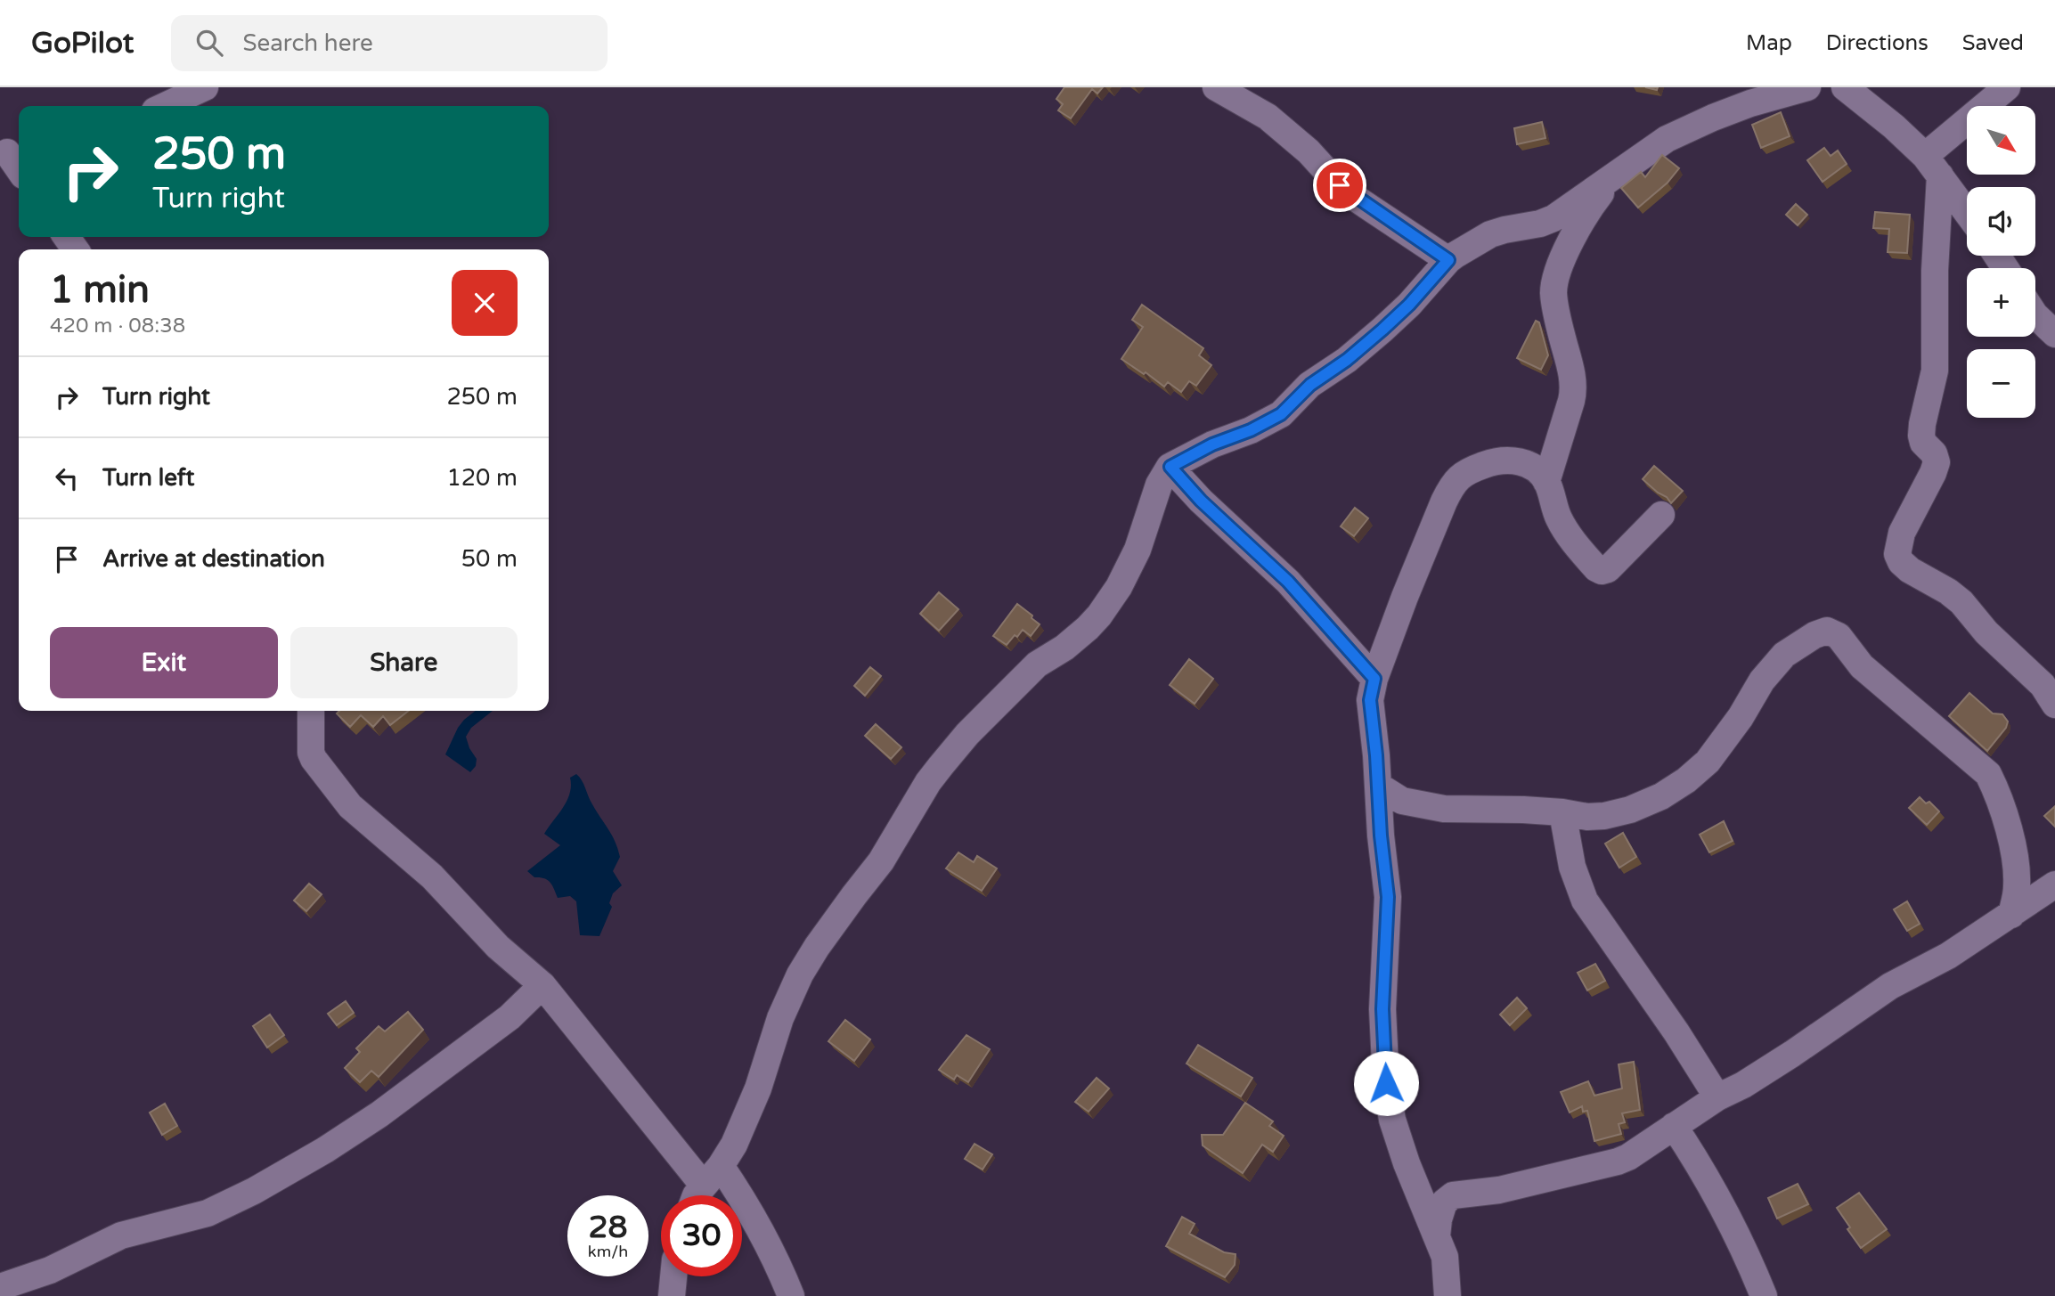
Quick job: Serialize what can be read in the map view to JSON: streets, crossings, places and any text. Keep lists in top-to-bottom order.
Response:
{
  "north": "bottom right",
  "page": {
    "header": "GoPilot",
    "search": "Search here",
    "nav": ["Map", "Directions", "Saved"],
    "map_buttons": ["+", "−"],
    "turn": ["250 m", "Turn right"],
    "heading": ["1 min", "420 m · 08:38"],
    "list": [
      {
        "name": "Turn right",
        "value": "250 m"
      },
      {
        "name": "Turn left",
        "value": "120 m"
      },
      {
        "name": "Arrive at destination",
        "value": "50 m"
      }
    ],
    "buttons": ["Exit", "Share"],
    "speed": "28 km/h",
    "limit": "30"
  }
}
